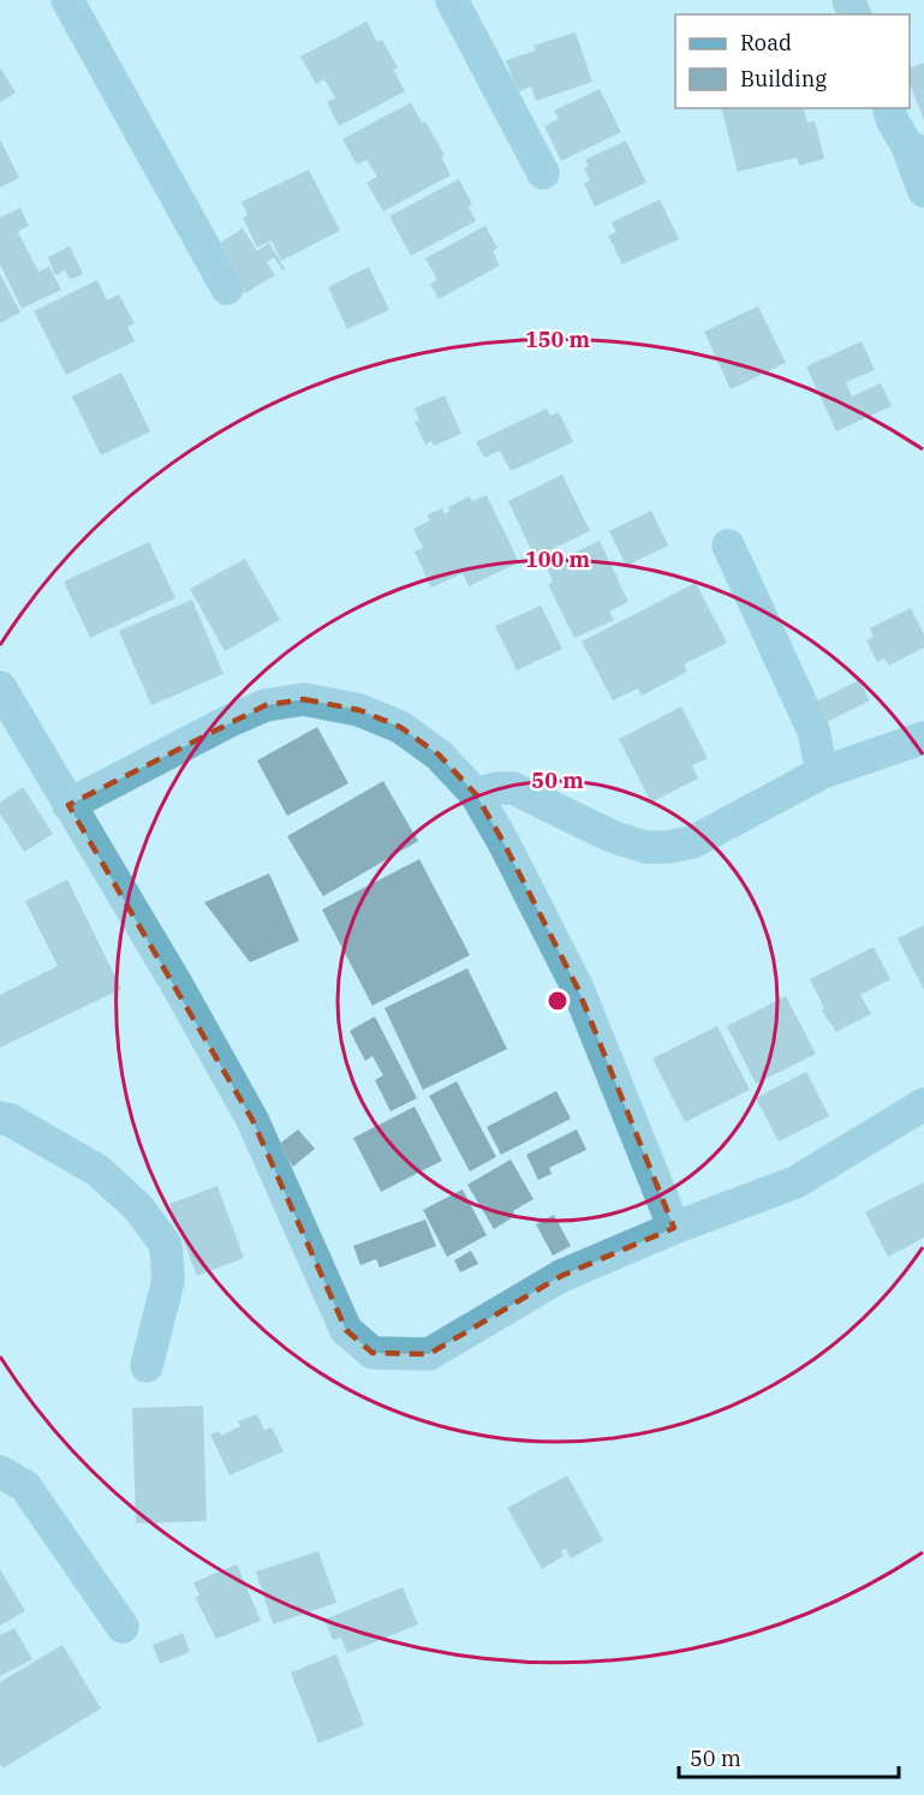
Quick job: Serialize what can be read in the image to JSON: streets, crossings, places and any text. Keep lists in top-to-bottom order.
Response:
{
  "legend": ["Road", "Building"],
  "scale_bar": "50 m",
  "rings": ["150 m", "100 m", "50 m"]
}
